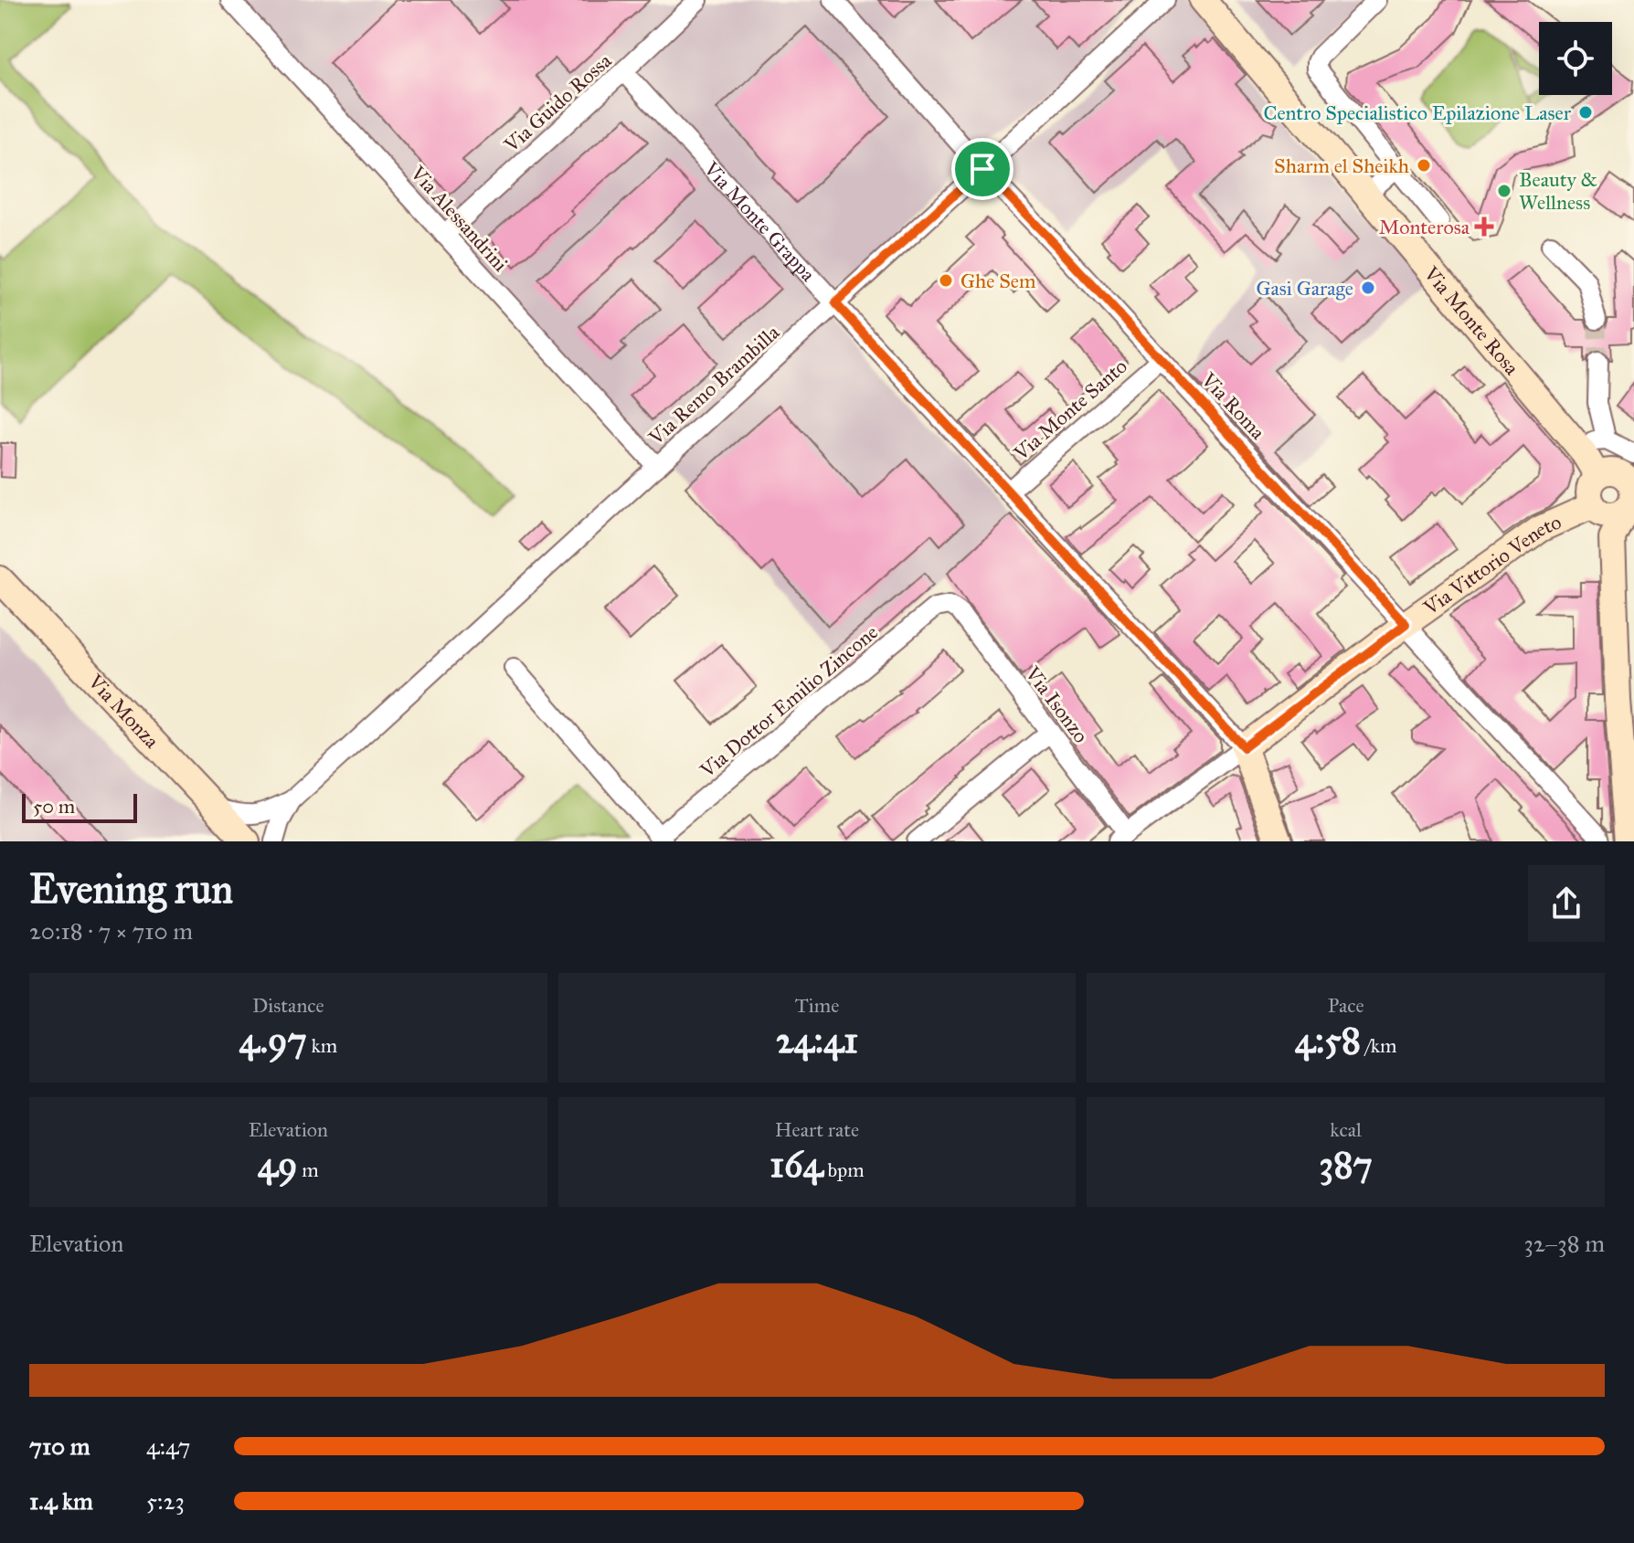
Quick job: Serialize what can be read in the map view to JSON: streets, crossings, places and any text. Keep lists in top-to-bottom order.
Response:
{
  "streets": {
    "street": [
      "Via Guido Rossa",
      "Via Alessandrini",
      "Via Monte Grappa",
      "Via Monte Rosa",
      "Via Remo Brambilla",
      "Via Roma",
      "Via Monte Santo",
      "Via Vittorio Veneto",
      "Via Dottor Emilio Zincone",
      "Via Isonzo",
      "Via Monza"
    ]
  },
  "crossings": [
    ["Via Guido Rossa", "Via Alessandrini"],
    ["Via Guido Rossa", "Via Monte Grappa"],
    ["Via Alessandrini", "Via Remo Brambilla"],
    ["Via Monte Grappa", "Via Remo Brambilla"],
    ["Via Monte Grappa", "Via Monte Santo"],
    ["Via Monte Grappa", "Via Vittorio Veneto"],
    ["Via Monte Rosa", "Via Vittorio Veneto"],
    ["Via Remo Brambilla", "Via Roma"],
    ["Via Remo Brambilla", "Via Monza"],
    ["Via Roma", "Via Monte Santo"],
    ["Via Roma", "Via Vittorio Veneto"],
    ["Via Vittorio Veneto", "Via Isonzo"],
    ["Via Dottor Emilio Zincone", "Via Isonzo"]
  ],
  "places": {
    "other": [
      "Centro Specialistico Epilazione Laser",
      "Sharm el Sheikh",
      "Beauty & Wellness",
      "Ghe Sem",
      "Gasi Garage"
    ],
    "health": ["Monterosa"]
  },
  "scale_bar": "50 m",
  "page": {
    "scale": "50 m",
    "heading": ["Evening run", "20:18 · 7 × 710 m"],
    "stats": [
      ["Distance", "4.97 km"],
      ["Time", "24:41"],
      ["Pace", "4:58 /km"],
      ["Elevation", "49 m"],
      ["Heart rate", "164 bpm"],
      ["kcal", "387"]
    ],
    "chart": ["Elevation", "32–38 m"],
    "list": [
      {
        "name": "710 m",
        "note": "4:47"
      },
      {
        "name": "1.4 km",
        "note": "5:23"
      }
    ]
  }
}
